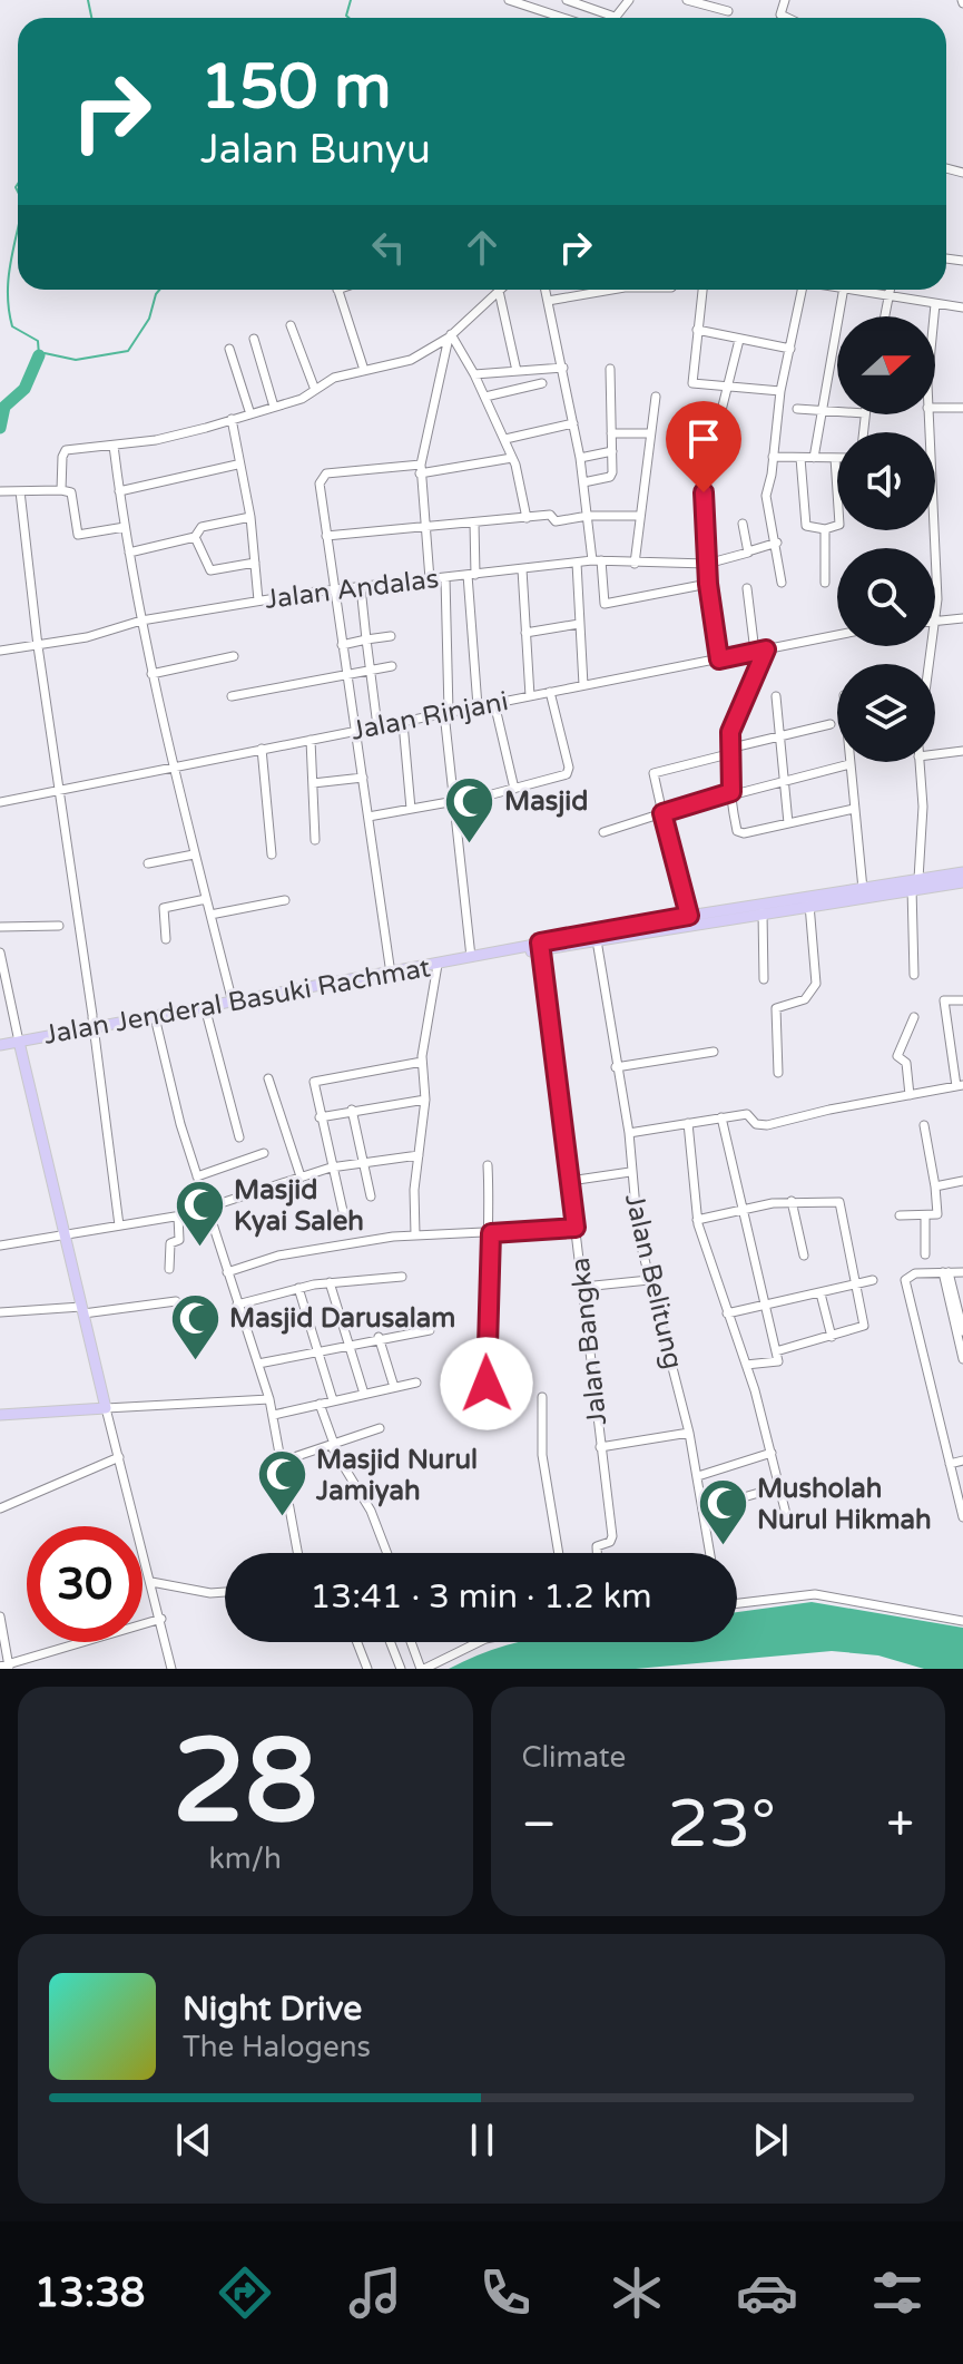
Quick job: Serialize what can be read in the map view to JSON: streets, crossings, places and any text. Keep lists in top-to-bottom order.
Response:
{
  "streets": {
    "main road": ["Jalan Jenderal Basuki Rachmat"],
    "street": [
      "Jalan Andalas",
      "Jalan Rinjani",
      "Jalan Belitung",
      "Jalan Bangka"
    ]
  },
  "crossings": [
    ["Jalan Jenderal Basuki Rachmat", "Jalan Belitung"],
    ["Jalan Jenderal Basuki Rachmat", "Jalan Bangka"]
  ],
  "places": {
    "mosque": [
      "Masjid",
      "Masjid Kyai Saleh",
      "Masjid Darusalam",
      "Masjid Nurul Jamiyah",
      "Musholah Nurul Hikmah"
    ]
  },
  "north": "right",
  "page": {
    "turn": ["150 m", "Jalan Bunyu"],
    "limit": "30",
    "trip": "13:41 · 3 min · 1.2 km",
    "tile": [
      ["28", "km/h"],
      "Climate"
    ],
    "heat": ["−", "23°", "+"],
    "song": ["Night Drive", "The Halogens"],
    "tabs": "13:38"
  }
}
